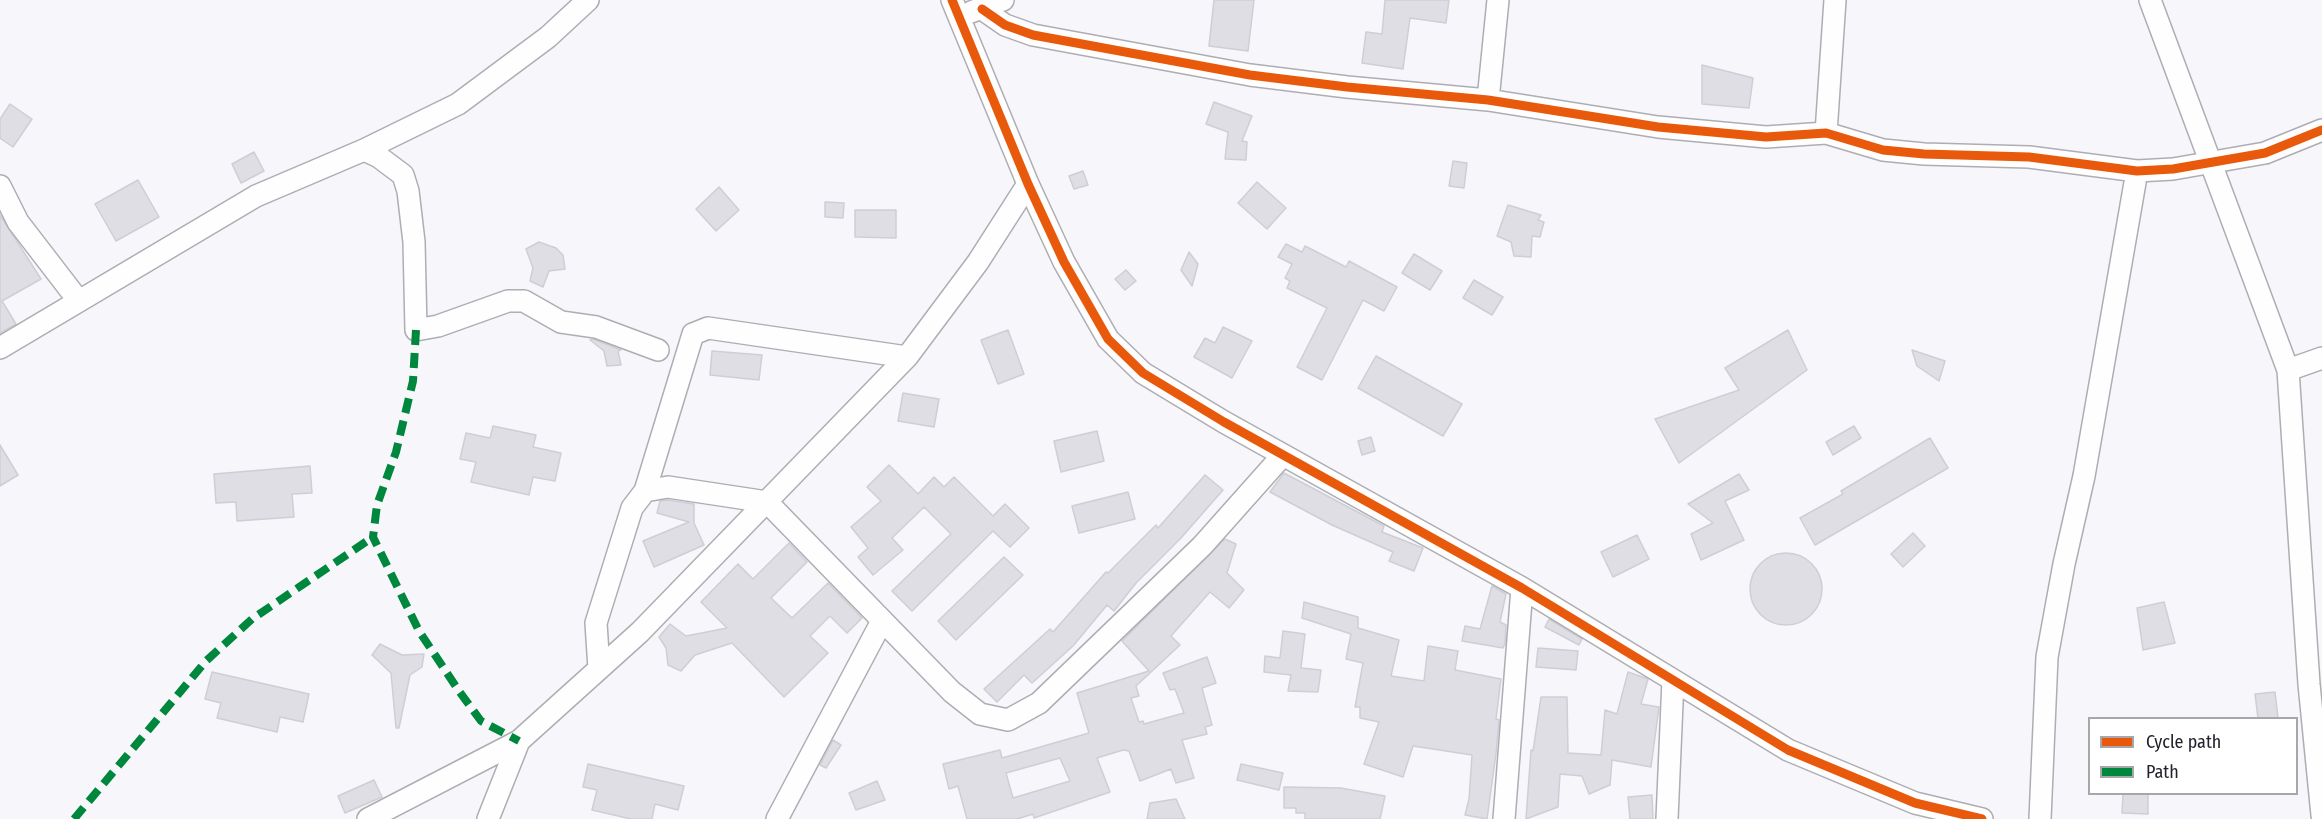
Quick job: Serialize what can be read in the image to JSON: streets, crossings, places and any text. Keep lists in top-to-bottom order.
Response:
{
  "legend": ["Cycle path", "Path"]
}
